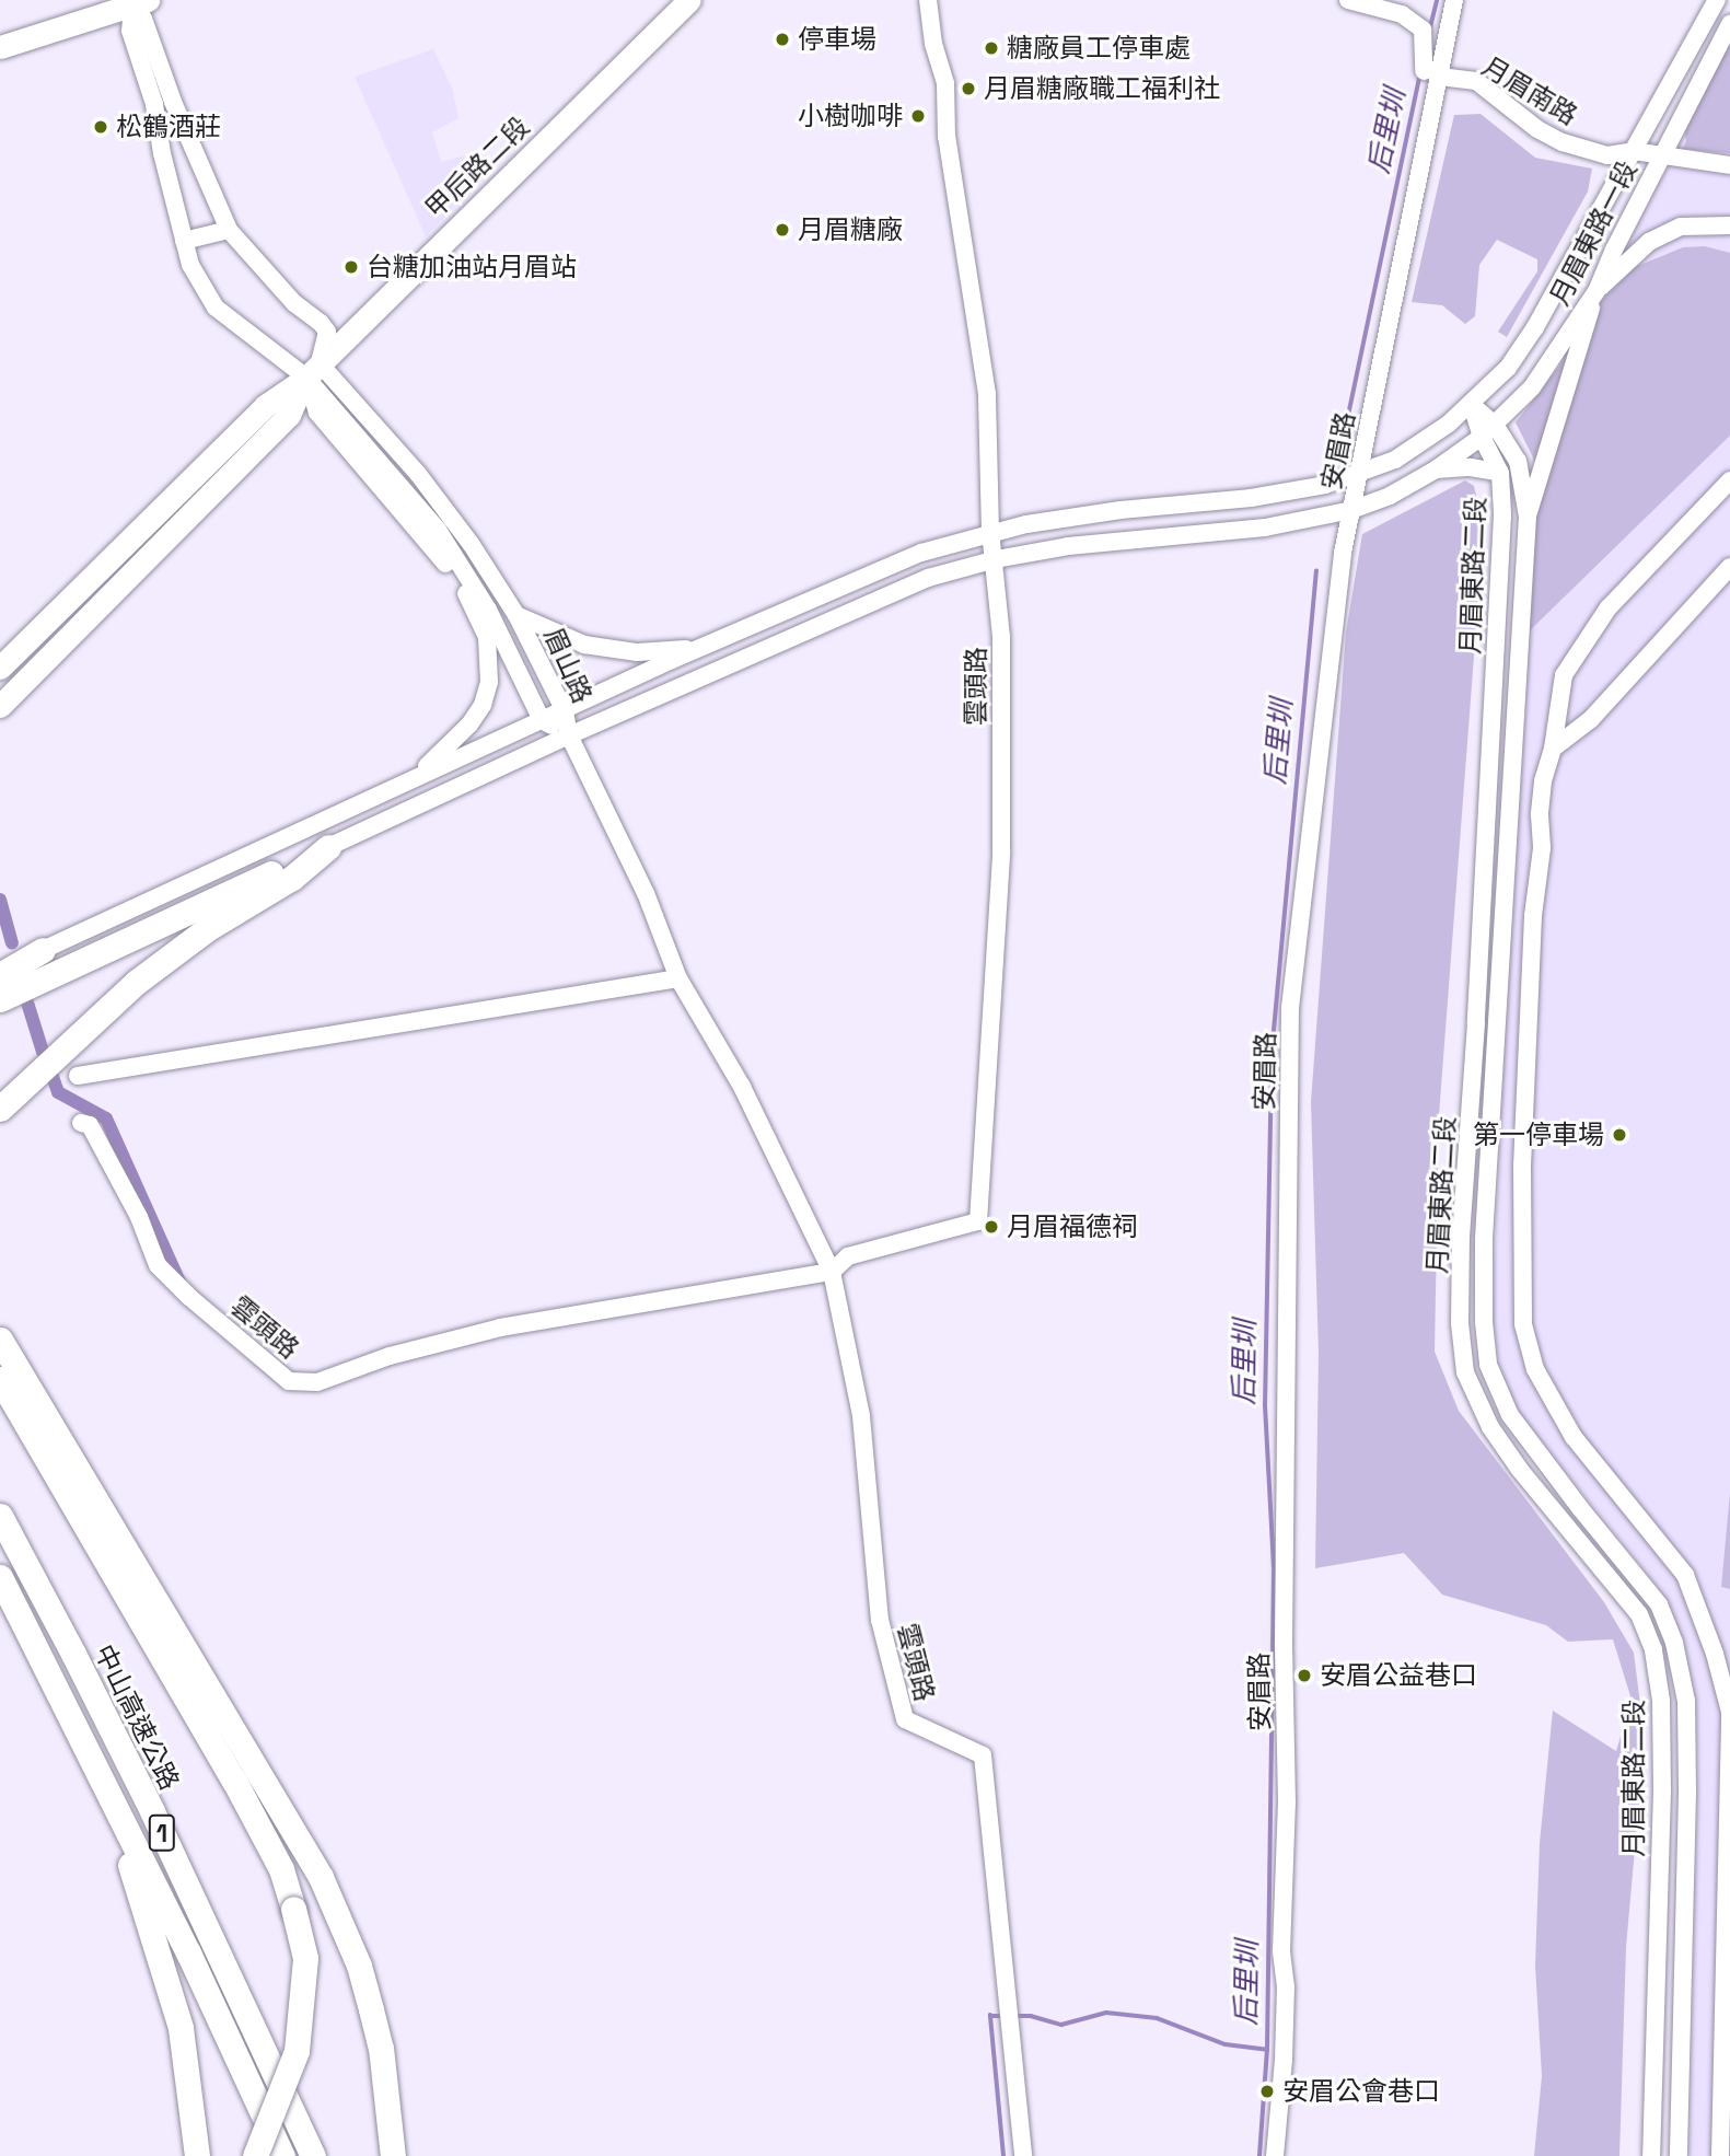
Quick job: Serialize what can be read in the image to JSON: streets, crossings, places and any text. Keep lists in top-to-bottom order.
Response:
{
  "streets": {
    "highway": ["中山高速公路", "1"],
    "main road": ["甲后路二段"],
    "street": [
      "月眉南路",
      "月眉東路一段",
      "安眉路",
      "月眉東路二段",
      "眉山路",
      "雲頭路"
    ]
  },
  "crossings": [
    ["月眉南路", "月眉東路一段"],
    ["月眉南路", "安眉路"],
    ["甲后路二段", "眉山路"],
    ["月眉東路一段", "安眉路"],
    ["月眉東路一段", "月眉東路二段"],
    ["月眉東路一段", "眉山路"],
    ["月眉東路一段", "雲頭路"],
    ["眉山路", "雲頭路"]
  ],
  "water": ["后里圳"],
  "places": [
    "停車場",
    "糖廠員工停車處",
    "月眉糖廠職工福利社",
    "小樹咖啡",
    "松鶴酒莊",
    "月眉糖廠",
    "台糖加油站月眉站",
    "第一停車場",
    "月眉福德祠",
    "安眉公益巷口",
    "安眉公會巷口"
  ]
}
